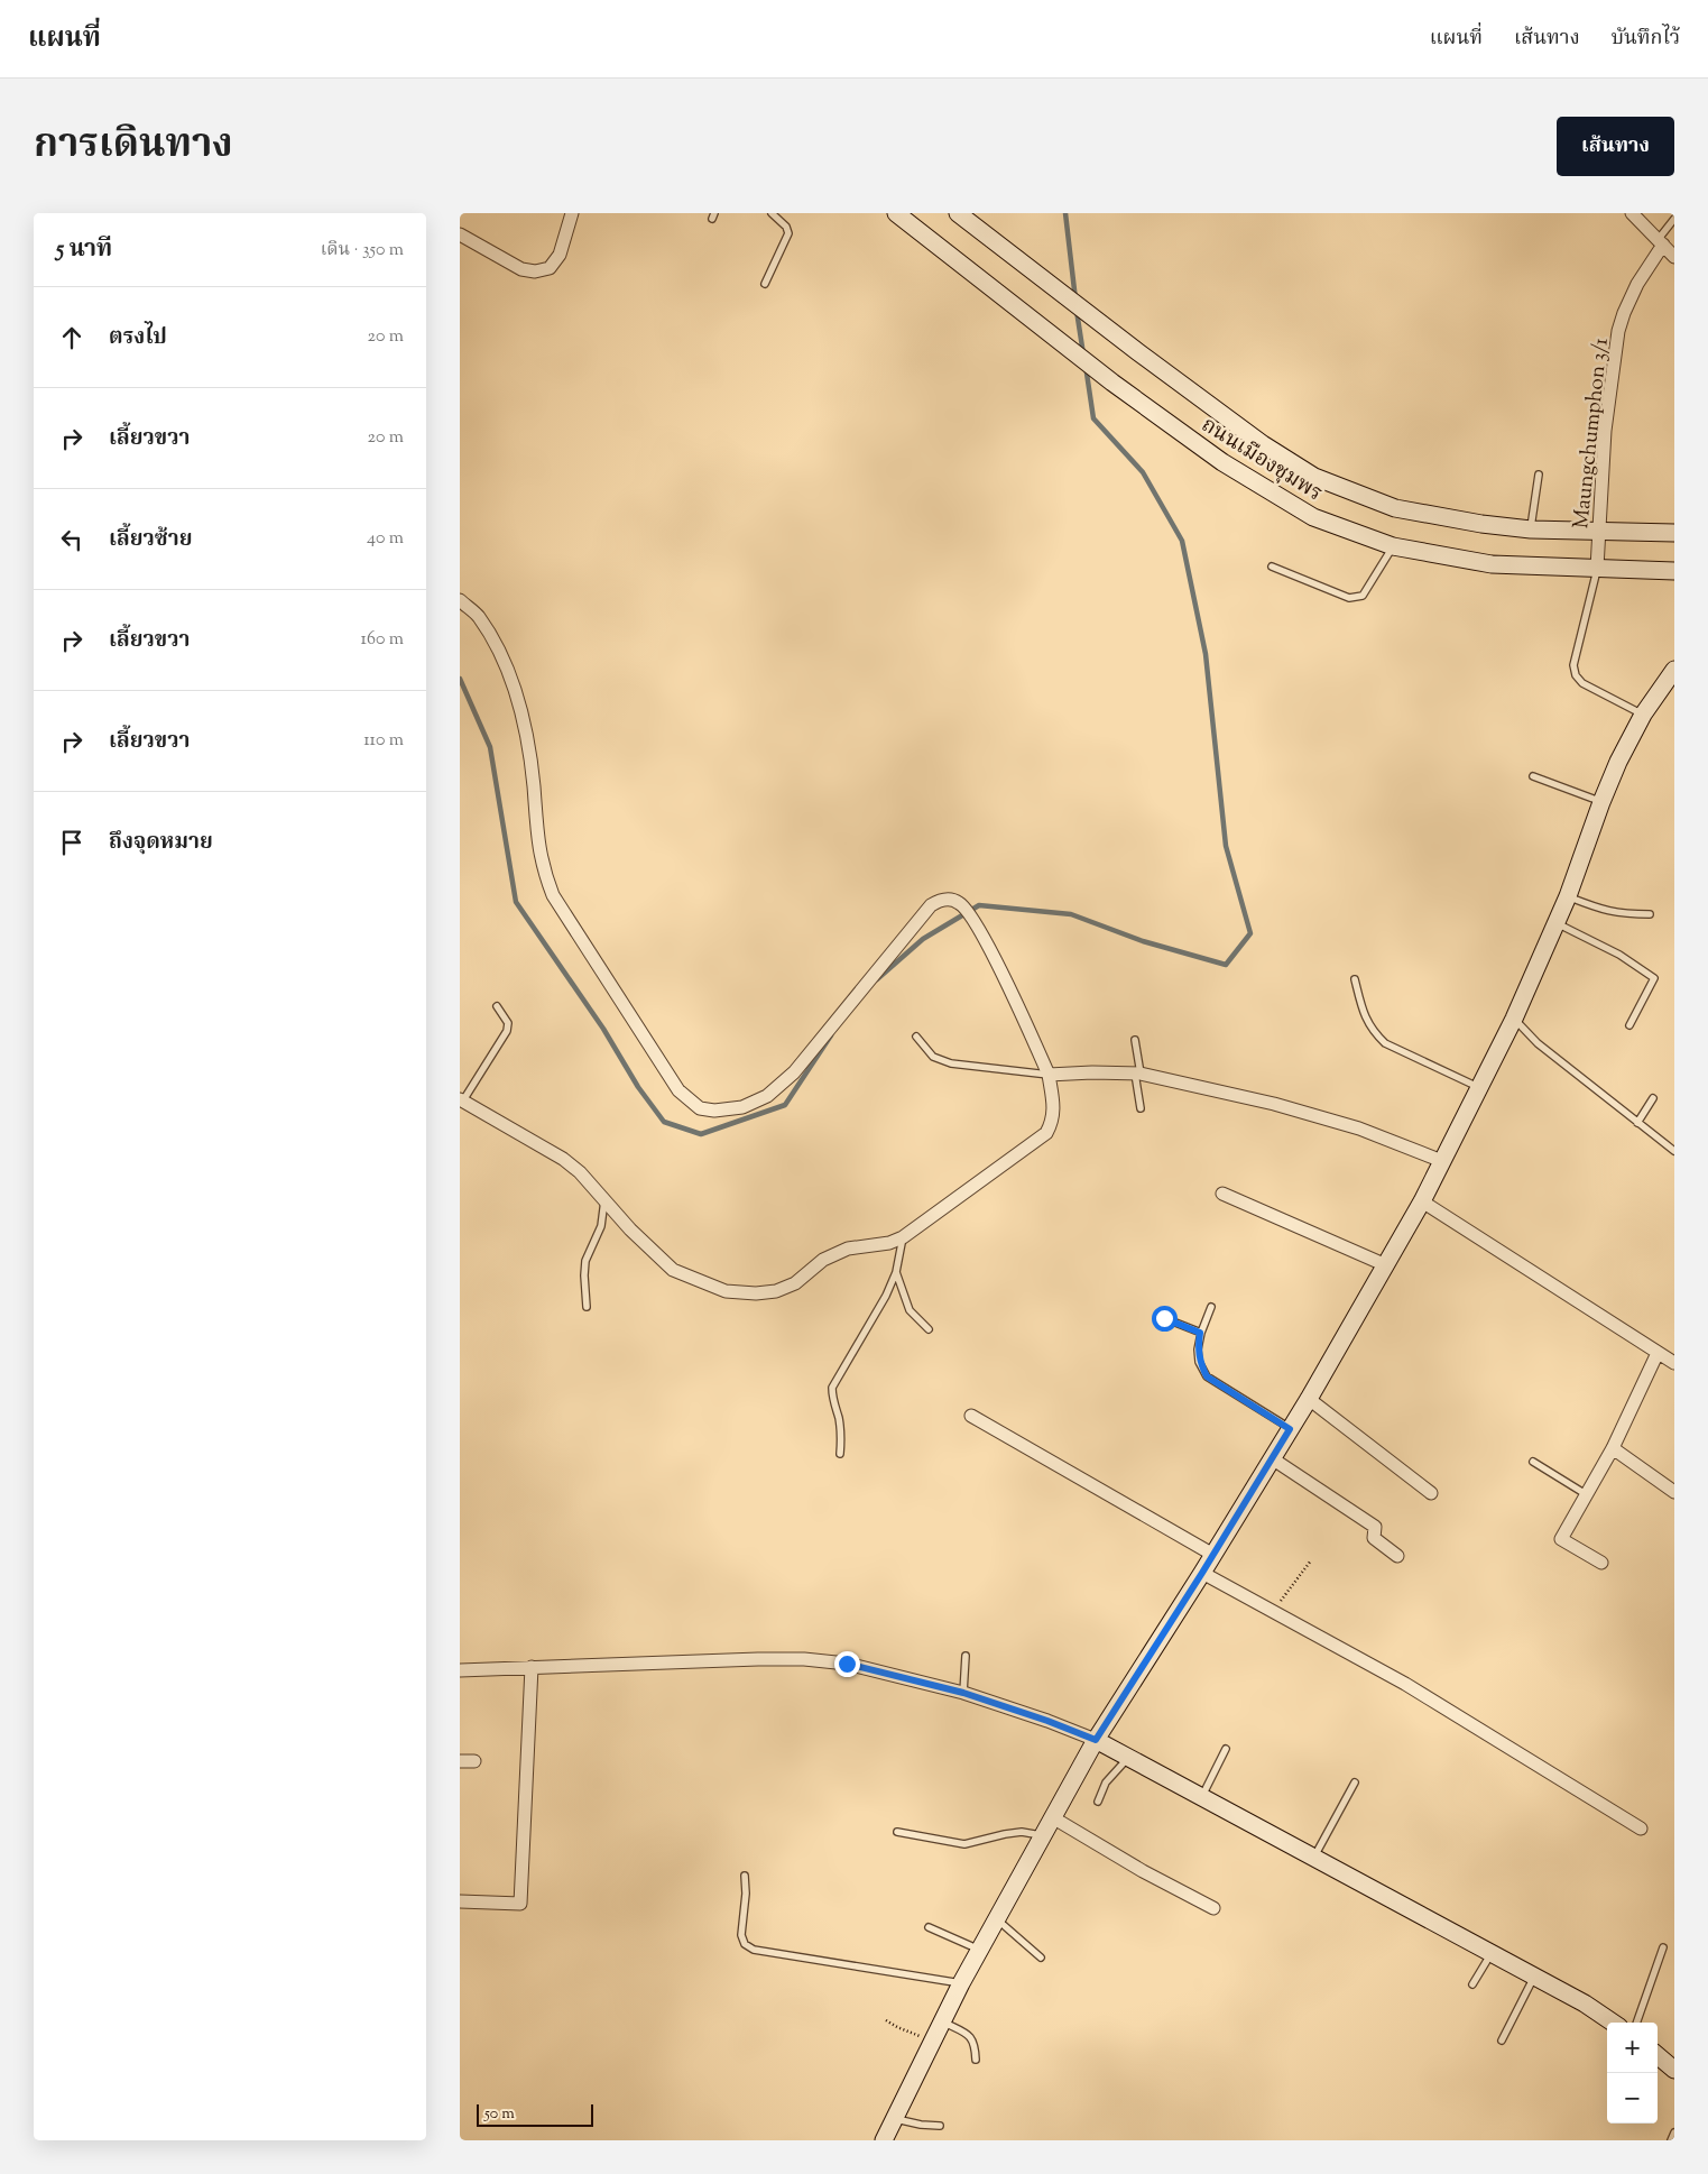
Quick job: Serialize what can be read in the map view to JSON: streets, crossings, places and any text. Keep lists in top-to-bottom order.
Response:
{
  "streets": {
    "street": ["Maungchumphon 3/1", "ถนนเมืองชุมพร"]
  },
  "crossings": [
    ["Maungchumphon 3/1", "ถนนเมืองชุมพร"]
  ],
  "scale_bar": "50 m",
  "page": {
    "header": "แผนที่",
    "nav": ["แผนที่", "เส้นทาง", "บันทึกไว้"],
    "title": "การเดินทาง",
    "buttons": "เส้นทาง",
    "heading": ["5 นาที", "เดิน · 350 m"],
    "list": [
      ["ตรงไป", "20 m"],
      ["เลี้ยวขวา", "20 m"],
      ["เลี้ยวซ้าย", "40 m"],
      ["เลี้ยวขวา", "160 m"],
      ["เลี้ยวขวา", "110 m"],
      "ถึงจุดหมาย"
    ],
    "map_buttons": ["+", "−"],
    "scale": "50 m"
  }
}
